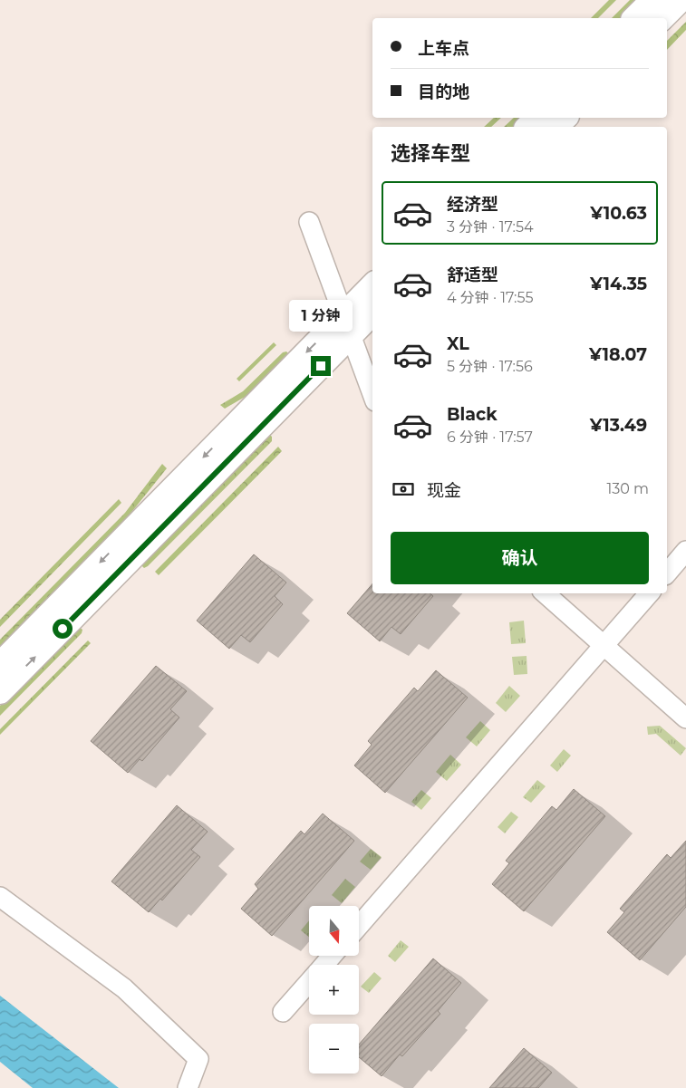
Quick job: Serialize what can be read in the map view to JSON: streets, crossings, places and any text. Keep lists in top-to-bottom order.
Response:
{
  "north": "bottom",
  "page": {
    "banner": ["上车点", "目的地"],
    "heading": "选择车型",
    "list": [
      {
        "name": "经济型",
        "note": "3 分钟 · 17:54",
        "value": "¥10.63"
      },
      {
        "name": "舒适型",
        "note": "4 分钟 · 17:55",
        "value": "¥14.35"
      },
      {
        "name": "XL",
        "note": "5 分钟 · 17:56",
        "value": "¥18.07"
      },
      {
        "name": "Black",
        "note": "6 分钟 · 17:57",
        "value": "¥13.49"
      }
    ],
    "bubble": "1 分钟",
    "pay": ["现金", "130 m"],
    "buttons": "确认",
    "map_buttons": ["+", "−"]
  }
}
